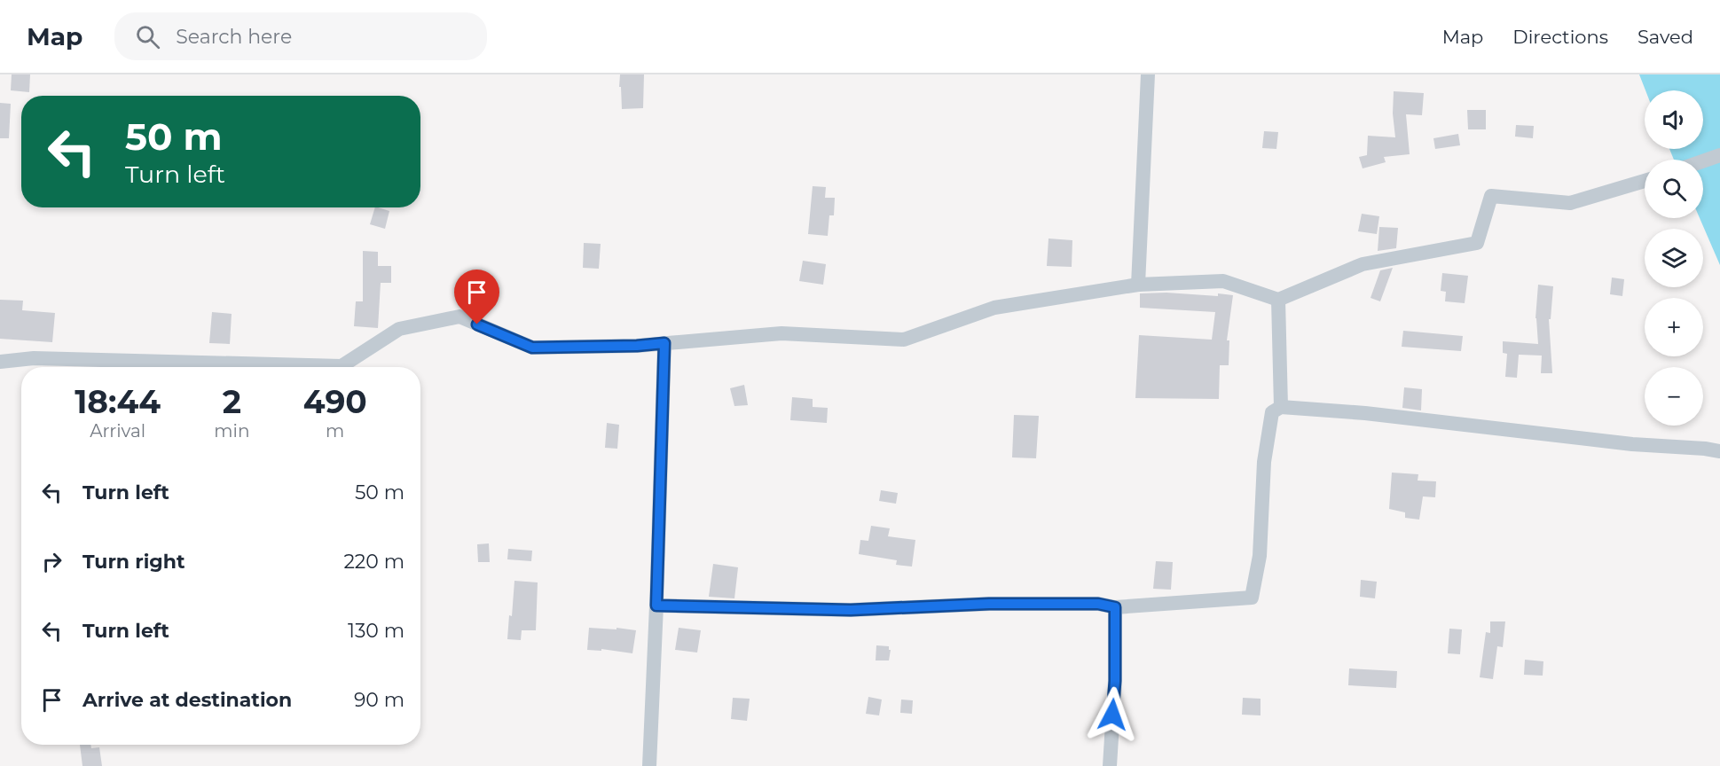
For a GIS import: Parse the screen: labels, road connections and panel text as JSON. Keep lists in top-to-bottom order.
{
  "page": {
    "header": "Map",
    "search": "Search here",
    "nav": ["Map", "Directions", "Saved"],
    "map_buttons": ["+", "−"],
    "turn": ["50 m", "Turn left"],
    "eta": [
      "18:44",
      "Arrival",
      "2",
      "min",
      "490",
      "m"
    ],
    "list": [
      {
        "name": "Turn left",
        "value": "50 m"
      },
      {
        "name": "Turn right",
        "value": "220 m"
      },
      {
        "name": "Turn left",
        "value": "130 m"
      },
      {
        "name": "Arrive at destination",
        "value": "90 m"
      }
    ]
  }
}
